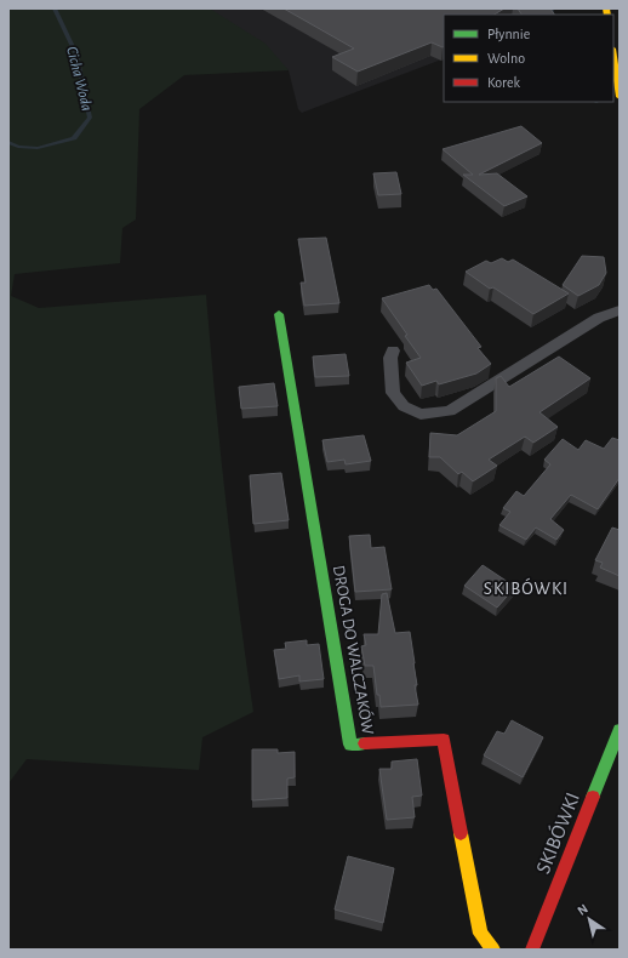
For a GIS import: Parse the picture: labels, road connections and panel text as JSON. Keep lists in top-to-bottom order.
{
  "streets": {
    "street": ["DROGA DO WALCZAKÓW", "SKIBÓWKI"]
  },
  "districts": ["SKIBÓWKI"],
  "water": ["Cicha Woda"],
  "legend": ["Płynnie", "Wolno", "Korek"],
  "north": "top left"
}
